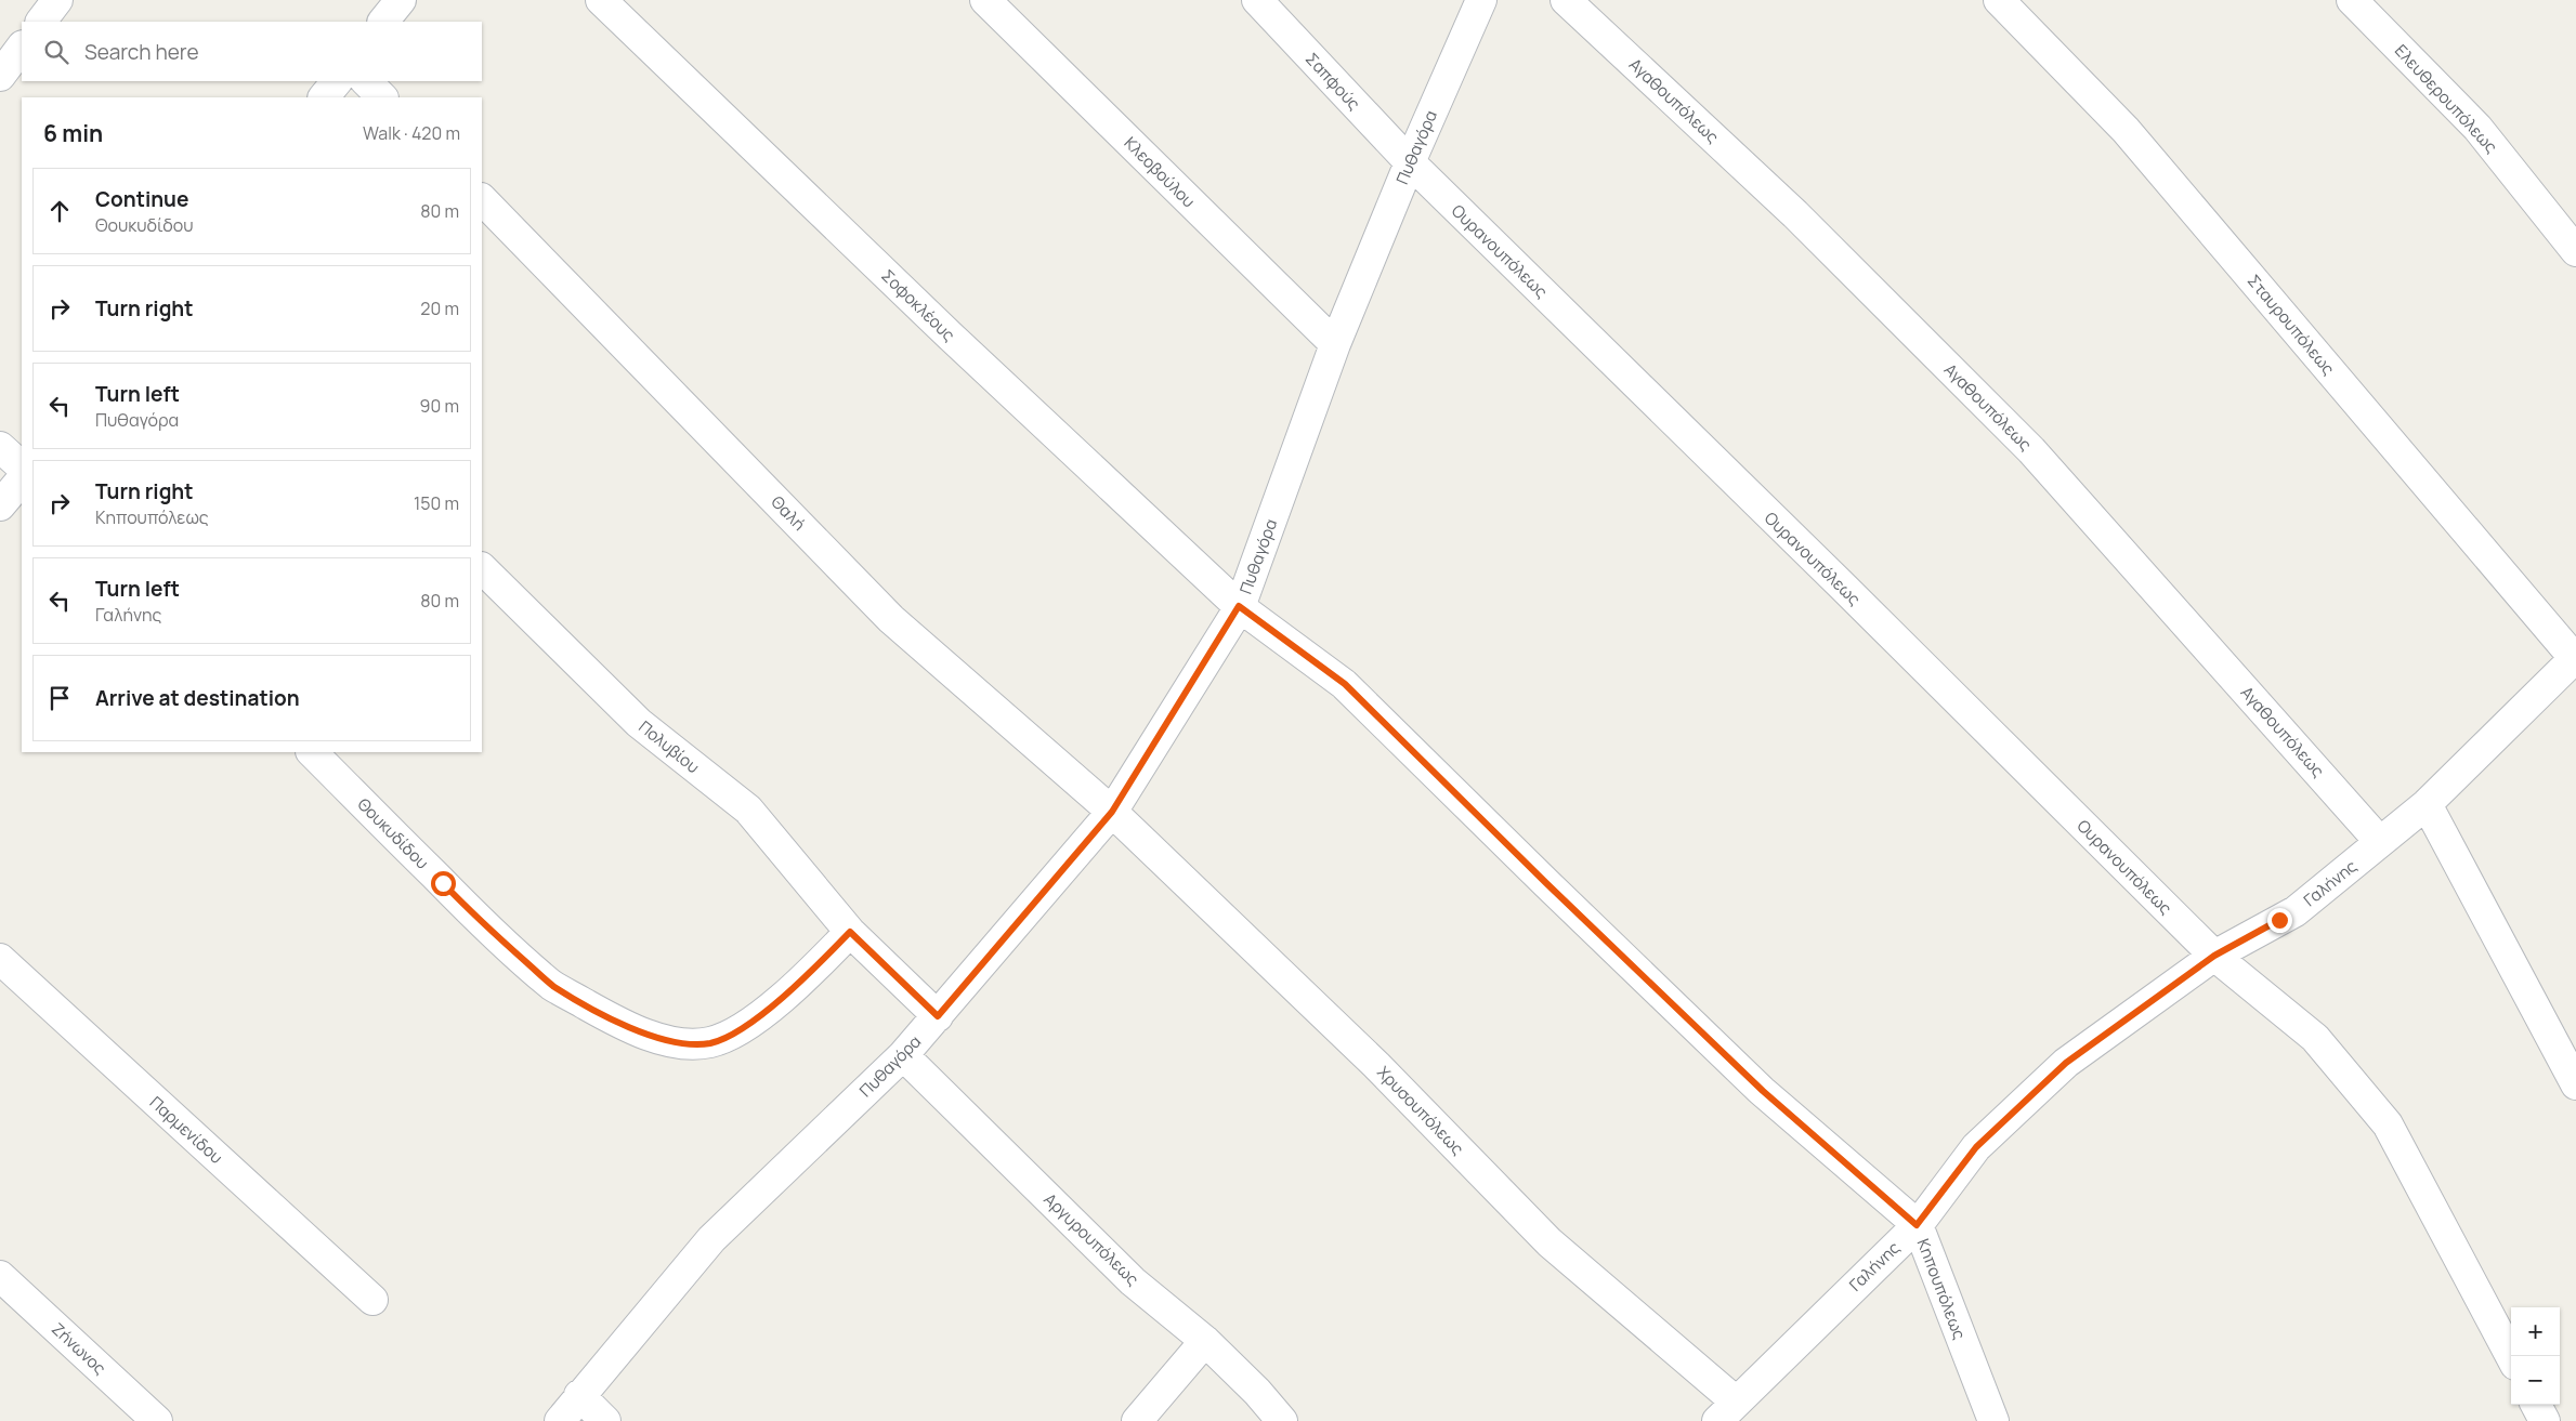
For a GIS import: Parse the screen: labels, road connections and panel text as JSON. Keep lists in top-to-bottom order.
{
  "streets": {
    "street": [
      "Σαπφούς",
      "Ελευθερουπόλεως",
      "Αγαθουπόλεως",
      "Πυθαγόρα",
      "Κλεοβούλου",
      "Ουρανουπόλεως",
      "Σοφοκλέους",
      "Σταυρουπόλεως",
      "Θαλή",
      "Πολυβίου",
      "Θουκυδίδου",
      "Γαλήνης",
      "Χρυσουπόλεως",
      "Παρμενίδου",
      "Αργυρουπόλεως",
      "Κηπουπόλεως",
      "Ζήνωνος"
    ]
  },
  "crossings": [
    ["Σαπφούς", "Πυθαγόρα"],
    ["Σαπφούς", "Ουρανουπόλεως"],
    ["Αγαθουπόλεως", "Γαλήνης"],
    ["Πυθαγόρα", "Κλεοβούλου"],
    ["Πυθαγόρα", "Ουρανουπόλεως"],
    ["Πυθαγόρα", "Σοφοκλέους"],
    ["Πυθαγόρα", "Θαλή"],
    ["Πυθαγόρα", "Πολυβίου"],
    ["Πυθαγόρα", "Χρυσουπόλεως"],
    ["Πυθαγόρα", "Αργυρουπόλεως"],
    ["Πυθαγόρα", "Κηπουπόλεως"],
    ["Ουρανουπόλεως", "Γαλήνης"],
    ["Σοφοκλέους", "Κηπουπόλεως"],
    ["Σταυρουπόλεως", "Γαλήνης"],
    ["Θαλή", "Χρυσουπόλεως"],
    ["Πολυβίου", "Θουκυδίδου"],
    ["Γαλήνης", "Χρυσουπόλεως"],
    ["Γαλήνης", "Κηπουπόλεως"]
  ],
  "page": {
    "search": "Search here",
    "heading": ["6 min", "Walk · 420 m"],
    "list": [
      ["Continue", "Θουκυδίδου", "80 m"],
      ["Turn right", "20 m"],
      ["Turn left", "Πυθαγόρα", "90 m"],
      ["Turn right", "Κηπουπόλεως", "150 m"],
      ["Turn left", "Γαλήνης", "80 m"],
      "Arrive at destination"
    ],
    "map_buttons": ["+", "−"]
  }
}
